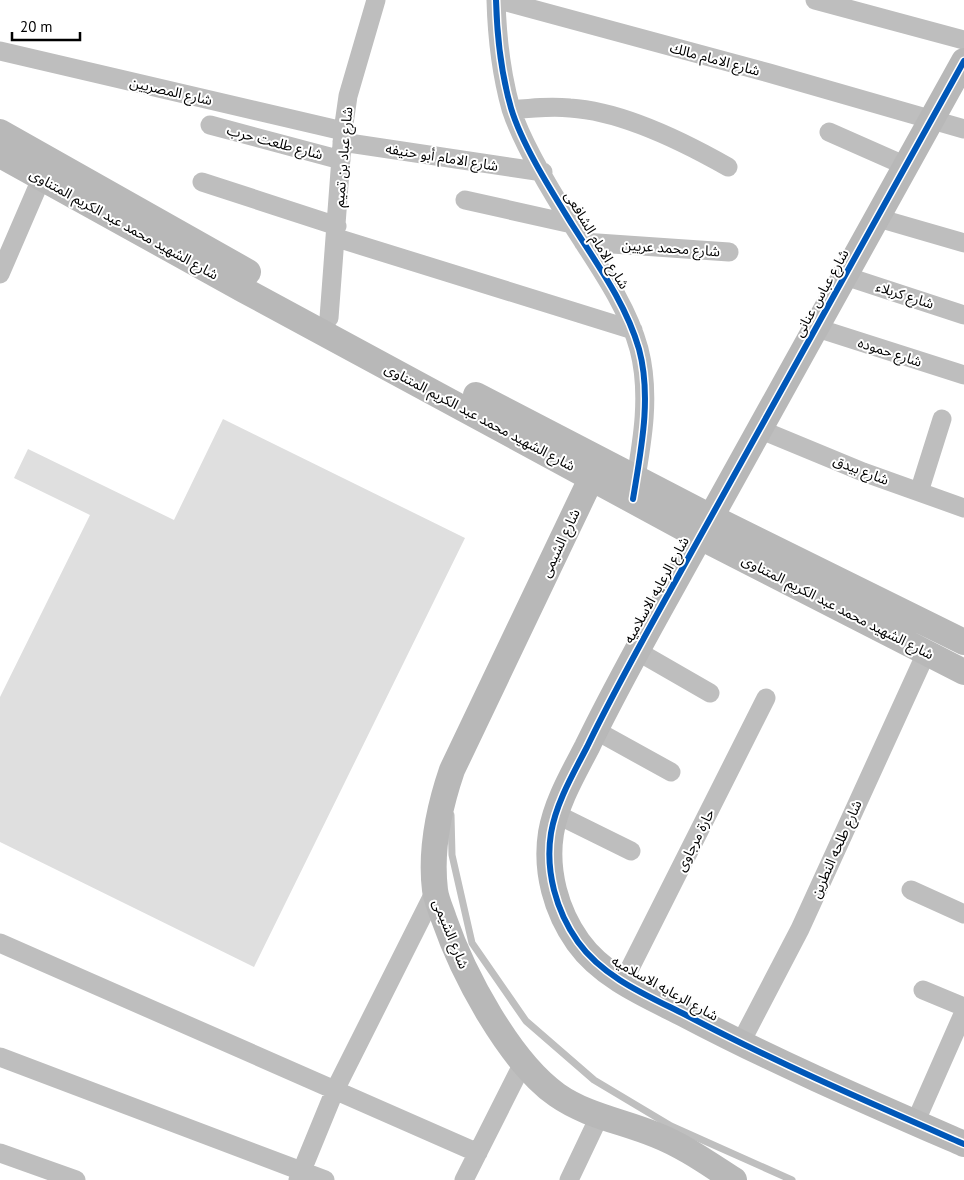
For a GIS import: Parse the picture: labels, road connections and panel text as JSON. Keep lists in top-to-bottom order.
{
  "streets": {
    "street": [
      "شارع الامام مالك",
      "شارع المصريين",
      "شارع طلعت حرب",
      "شارع عباد بن تميم",
      "شارع الامام أبو حنيفه",
      "شارع الشهيد محمد عبد الكريم المتناوى",
      "شارع الامام الشافعى",
      "شارع محمد عريين",
      "شارع عباس عنانى",
      "شارع كربلاء",
      "شارع حموده",
      "شارع بيدق",
      "شارع الشيمى",
      "شارع الرعايه الاسلاميه",
      "حارة مرجاوى",
      "شارع طلحه النطرين"
    ]
  },
  "crossings": [
    ["شارع الامام مالك", "شارع الامام الشافعى"],
    ["شارع الامام مالك", "شارع عباس عنانى"],
    ["شارع المصريين", "شارع طلعت حرب"],
    ["شارع المصريين", "شارع عباد بن تميم"],
    ["شارع المصريين", "شارع الامام أبو حنيفه"],
    ["شارع طلعت حرب", "شارع عباد بن تميم"],
    ["شارع طلعت حرب", "شارع الامام أبو حنيفه"],
    ["شارع عباد بن تميم", "شارع الامام أبو حنيفه"],
    ["شارع عباد بن تميم", "شارع الشهيد محمد عبد الكريم المتناوى"],
    ["شارع الامام أبو حنيفه", "شارع الامام الشافعى"],
    ["شارع الشهيد محمد عبد الكريم المتناوى", "شارع الامام الشافعى"],
    ["شارع الشهيد محمد عبد الكريم المتناوى", "شارع عباس عنانى"],
    ["شارع الشهيد محمد عبد الكريم المتناوى", "شارع الشيمى"],
    ["شارع الشهيد محمد عبد الكريم المتناوى", "شارع الرعايه الاسلاميه"],
    ["شارع الشهيد محمد عبد الكريم المتناوى", "شارع طلحه النطرين"],
    ["شارع الامام الشافعى", "شارع محمد عريين"],
    ["شارع عباس عنانى", "شارع كربلاء"],
    ["شارع عباس عنانى", "شارع حموده"],
    ["شارع عباس عنانى", "شارع بيدق"],
    ["شارع عباس عنانى", "شارع الرعايه الاسلاميه"],
    ["شارع الرعايه الاسلاميه", "حارة مرجاوى"],
    ["شارع الرعايه الاسلاميه", "شارع طلحه النطرين"]
  ],
  "scale_bar": "20 m"
}
